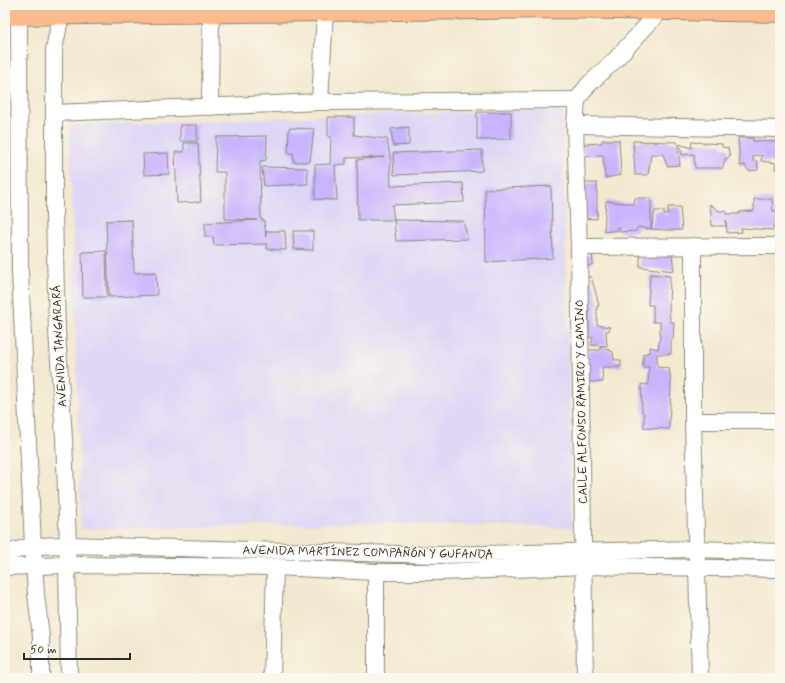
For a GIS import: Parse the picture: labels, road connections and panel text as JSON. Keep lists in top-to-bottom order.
{
  "streets": {
    "street": ["AVENIDA TANGARARÁ", "CALLE ALFONSO RAMIRO Y CAMINO", "AVENIDA MARTÍNEZ COMPAÑÓN Y GUFANDA"]
  },
  "crossings": [
    ["AVENIDA TANGARARÁ", "AVENIDA MARTÍNEZ COMPAÑÓN Y GUFANDA"],
    ["CALLE ALFONSO RAMIRO Y CAMINO", "AVENIDA MARTÍNEZ COMPAÑÓN Y GUFANDA"]
  ],
  "scale_bar": "50 m"
}
